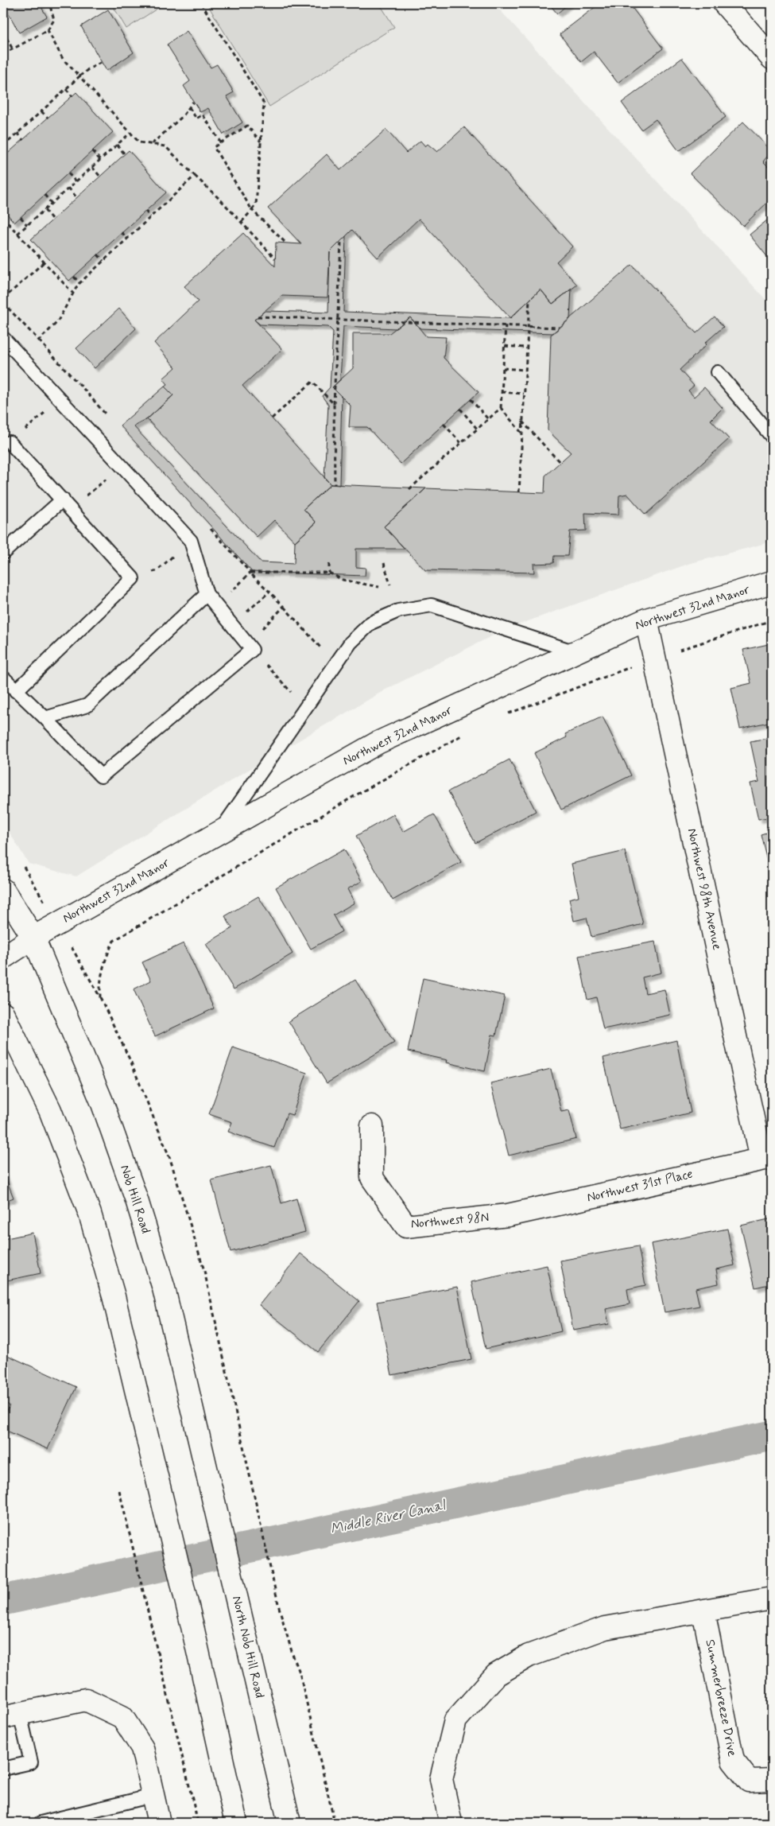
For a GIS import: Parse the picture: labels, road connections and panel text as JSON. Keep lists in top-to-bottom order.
{
  "streets": {
    "street": [
      "Northwest 32nd Manor",
      "Northwest 98th Avenue",
      "Northwest 31st Place",
      "Nob Hill Road",
      "Northwest 98N",
      "North Nob Hill Road",
      "Summerbreeze Drive"
    ]
  },
  "crossings": [
    ["Northwest 32nd Manor", "Northwest 98th Avenue"],
    ["Northwest 32nd Manor", "Nob Hill Road"],
    ["Northwest 98th Avenue", "Northwest 31st Place"],
    ["Northwest 31st Place", "Northwest 98N"],
    ["Nob Hill Road", "North Nob Hill Road"]
  ],
  "water": ["Middle River Canal"]
}
